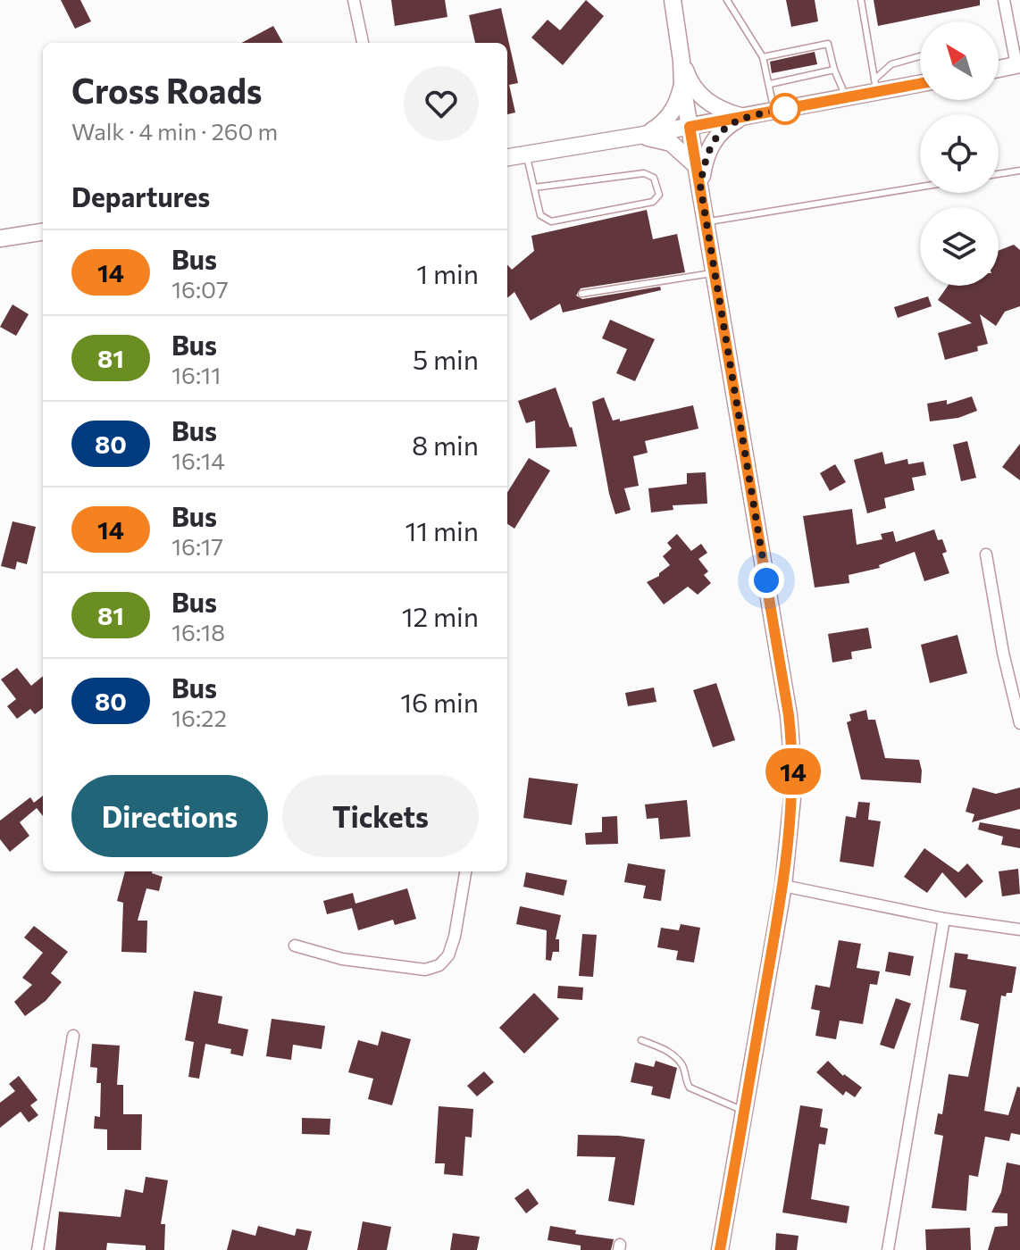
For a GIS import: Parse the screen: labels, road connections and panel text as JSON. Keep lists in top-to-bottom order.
{
  "lines": ["bus line 14"],
  "north": "top left",
  "page": {
    "on_map": "14",
    "heading": [
      ["Cross Roads", "Walk · 4 min · 260 m"],
      "Departures"
    ],
    "list": [
      {
        "mark": "14",
        "name": "Bus",
        "note": "16:07",
        "value": "1 min"
      },
      {
        "mark": "81",
        "name": "Bus",
        "note": "16:11",
        "value": "5 min"
      },
      {
        "mark": "80",
        "name": "Bus",
        "note": "16:14",
        "value": "8 min"
      },
      {
        "mark": "14",
        "name": "Bus",
        "note": "16:17",
        "value": "11 min"
      },
      {
        "mark": "81",
        "name": "Bus",
        "note": "16:18",
        "value": "12 min"
      },
      {
        "mark": "80",
        "name": "Bus",
        "note": "16:22",
        "value": "16 min"
      }
    ],
    "buttons": ["Directions", "Tickets"]
  }
}
